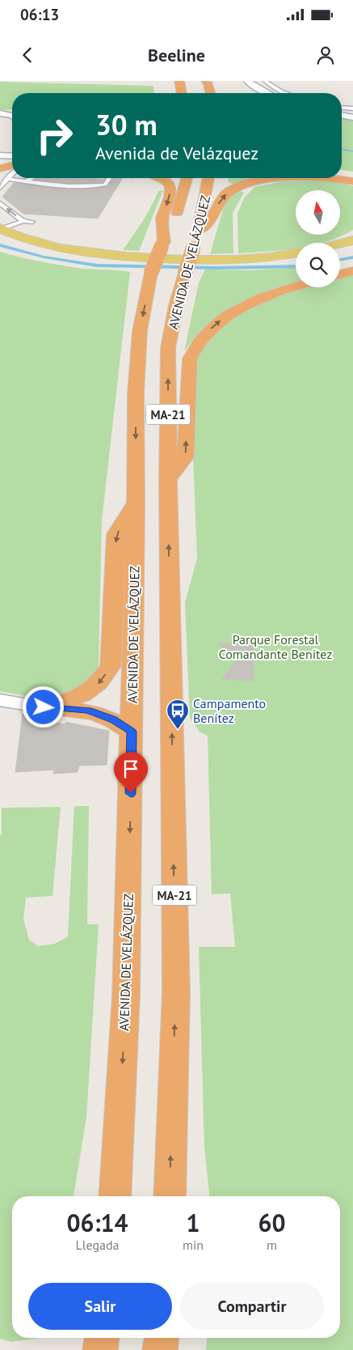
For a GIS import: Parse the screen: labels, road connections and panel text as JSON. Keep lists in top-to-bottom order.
{
  "streets": {
    "highway": ["AVENIDA DE VELÁZQUEZ", "MA-21"]
  },
  "parks": ["Parque Forestal Comandante Benítez"],
  "places": {
    "bus stop": ["Campamento Benítez"]
  },
  "north": "top",
  "page": {
    "status": "06:13",
    "header": "Beeline",
    "turn": ["30 m", "Avenida de Velázquez"],
    "eta": [
      "06:14",
      "Llegada",
      "1",
      "min",
      "60",
      "m"
    ],
    "buttons": ["Salir", "Compartir"]
  }
}
